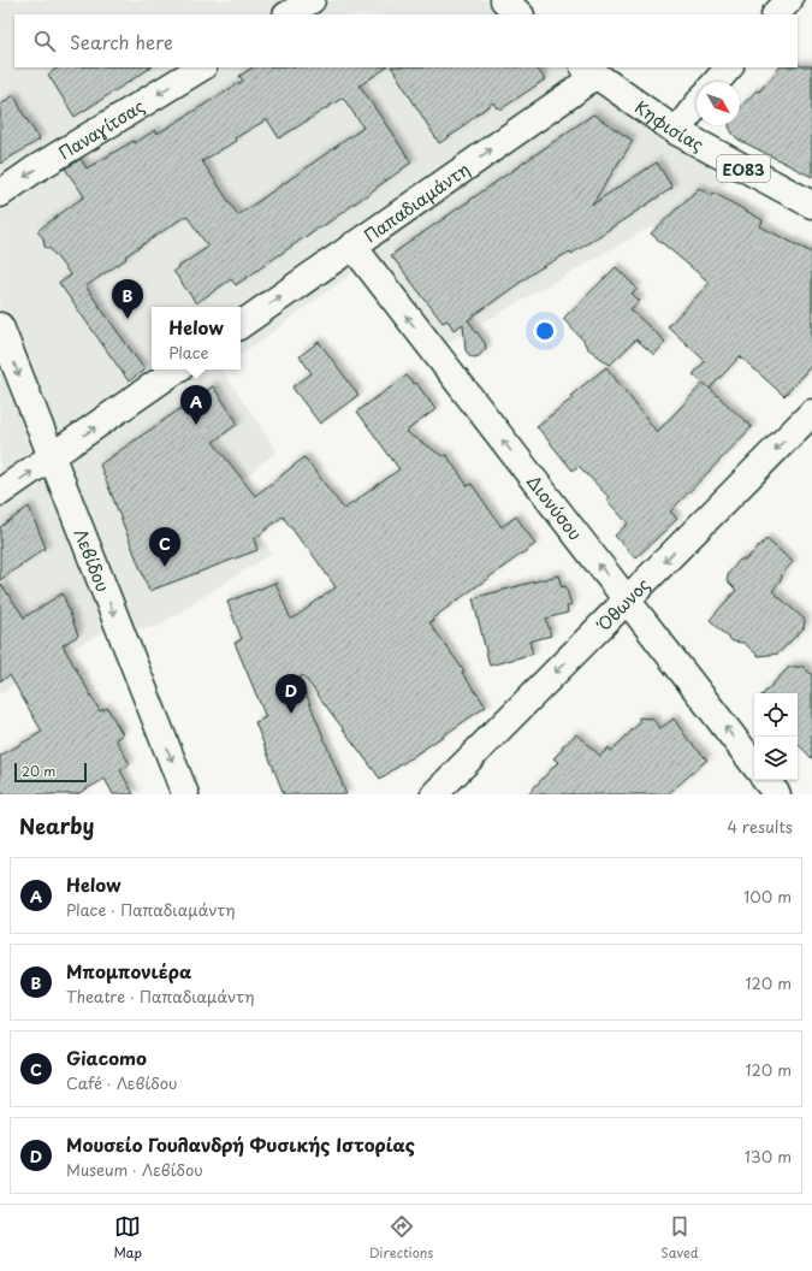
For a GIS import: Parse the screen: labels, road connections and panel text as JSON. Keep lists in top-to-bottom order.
{
  "streets": {
    "street": [
      "Κηφισίας",
      "Παναγίτσας",
      "ΕΟ83",
      "Παπαδιαμάντη",
      "Διονύσου",
      "Λεβίδου",
      "Όθωνος"
    ]
  },
  "crossings": [
    ["Κηφισίας", "Παπαδιαμάντη"],
    ["Παπαδιαμάντη", "Διονύσου"],
    ["Διονύσου", "Όθωνος"]
  ],
  "one_way": [
    "Παναγίτσας",
    "Παπαδιαμάντη",
    "Διονύσου",
    "Λεβίδου",
    "Όθωνος"
  ],
  "scale_bar": "20 m",
  "north": "bottom right",
  "page": {
    "search": "Search here",
    "pins": [
      "B",
      "A",
      "C",
      "D"
    ],
    "popup": ["Helow", "Place"],
    "scale": "20 m",
    "heading": ["Nearby", "4 results"],
    "list": [
      {
        "mark": "A",
        "name": "Helow",
        "note": "Place · Παπαδιαμάντη",
        "value": "100 m"
      },
      {
        "mark": "B",
        "name": "Μπομπονιέρα",
        "note": "Theatre · Παπαδιαμάντη",
        "value": "120 m"
      },
      {
        "mark": "C",
        "name": "Giacomo",
        "note": "Café · Λεβίδου",
        "value": "120 m"
      },
      {
        "mark": "D",
        "name": "Μουσείο Γουλανδρή Φυσικής Ιστορίας",
        "note": "Museum · Λεβίδου",
        "value": "130 m"
      }
    ],
    "nav": ["Map", "Directions", "Saved"]
  }
}
